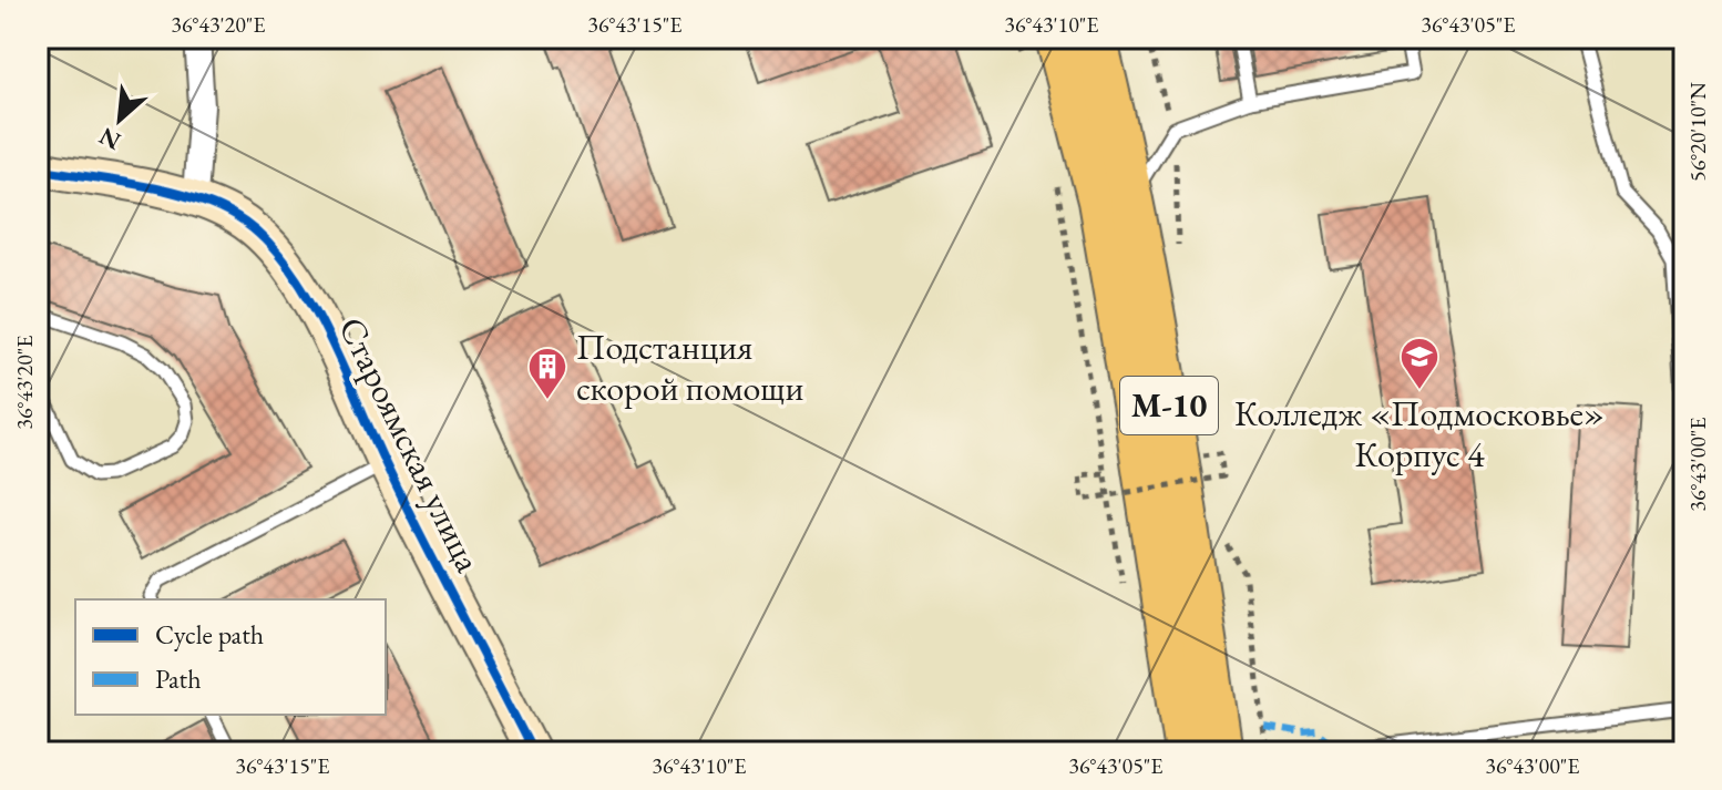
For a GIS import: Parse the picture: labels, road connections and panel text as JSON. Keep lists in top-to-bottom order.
{
  "streets": {
    "highway": ["М-10"],
    "street": ["Староямская улица"]
  },
  "places": {
    "school or university": ["Колледж «Подмосковье» Корпус 4"],
    "building": ["Подстанция скорой помощи"]
  },
  "legend": ["Cycle path", "Path"],
  "north": "bottom left",
  "coordinates": [
    "36°43'20\"E",
    "36°43'15\"E",
    "36°43'10\"E",
    "36°43'05\"E",
    "56°20'10\"N",
    "36°43'00\"E"
  ]
}
